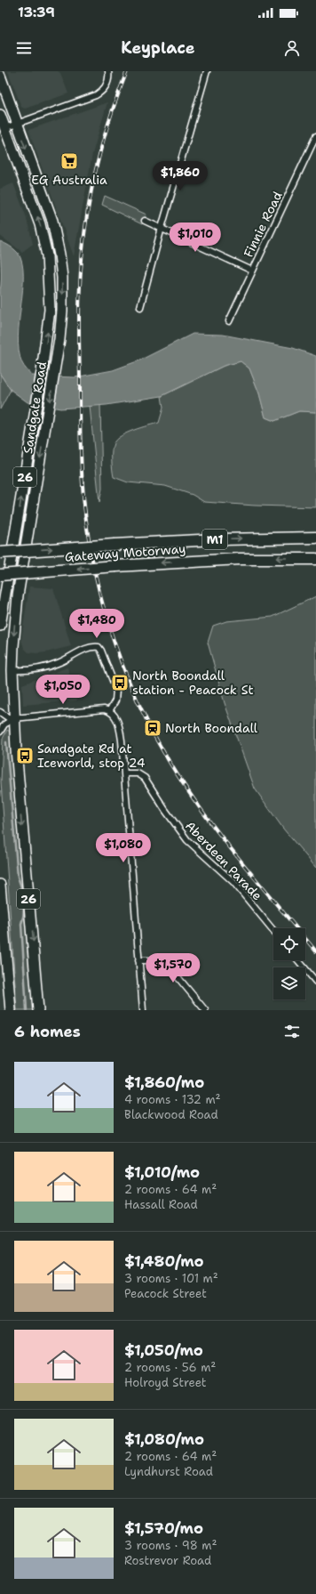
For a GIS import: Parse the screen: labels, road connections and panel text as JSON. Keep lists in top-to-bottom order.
{
  "streets": {
    "highway": [
      "Sandgate Road",
      "26",
      "M1",
      "Gateway Motorway"
    ],
    "street": ["Finnie Road", "Aberdeen Parade"]
  },
  "crossings": [
    ["Sandgate Road", "26"]
  ],
  "places": {
    "supermarket": ["EG Australia"],
    "bus stop": ["North Boondall station - Peacock St", "Sandgate Rd at Iceworld, stop 24"],
    "station": ["North Boondall"]
  },
  "page": {
    "status": "13:39",
    "header": "Keyplace",
    "price": [
      "$1,860",
      "$1,010",
      "$1,480",
      "$1,050",
      "$1,080",
      "$1,570"
    ],
    "heading": "6 homes",
    "list": [
      {
        "name": "$1,860/mo",
        "note": "4 rooms · 132 m² · Blackwood Road"
      },
      {
        "name": "$1,010/mo",
        "note": "2 rooms · 64 m² · Hassall Road"
      },
      {
        "name": "$1,480/mo",
        "note": "3 rooms · 101 m² · Peacock Street"
      },
      {
        "name": "$1,050/mo",
        "note": "2 rooms · 56 m² · Holroyd Street"
      },
      {
        "name": "$1,080/mo",
        "note": "2 rooms · 64 m² · Lyndhurst Road"
      },
      {
        "name": "$1,570/mo",
        "note": "3 rooms · 98 m² · Rostrevor Road"
      }
    ]
  }
}
